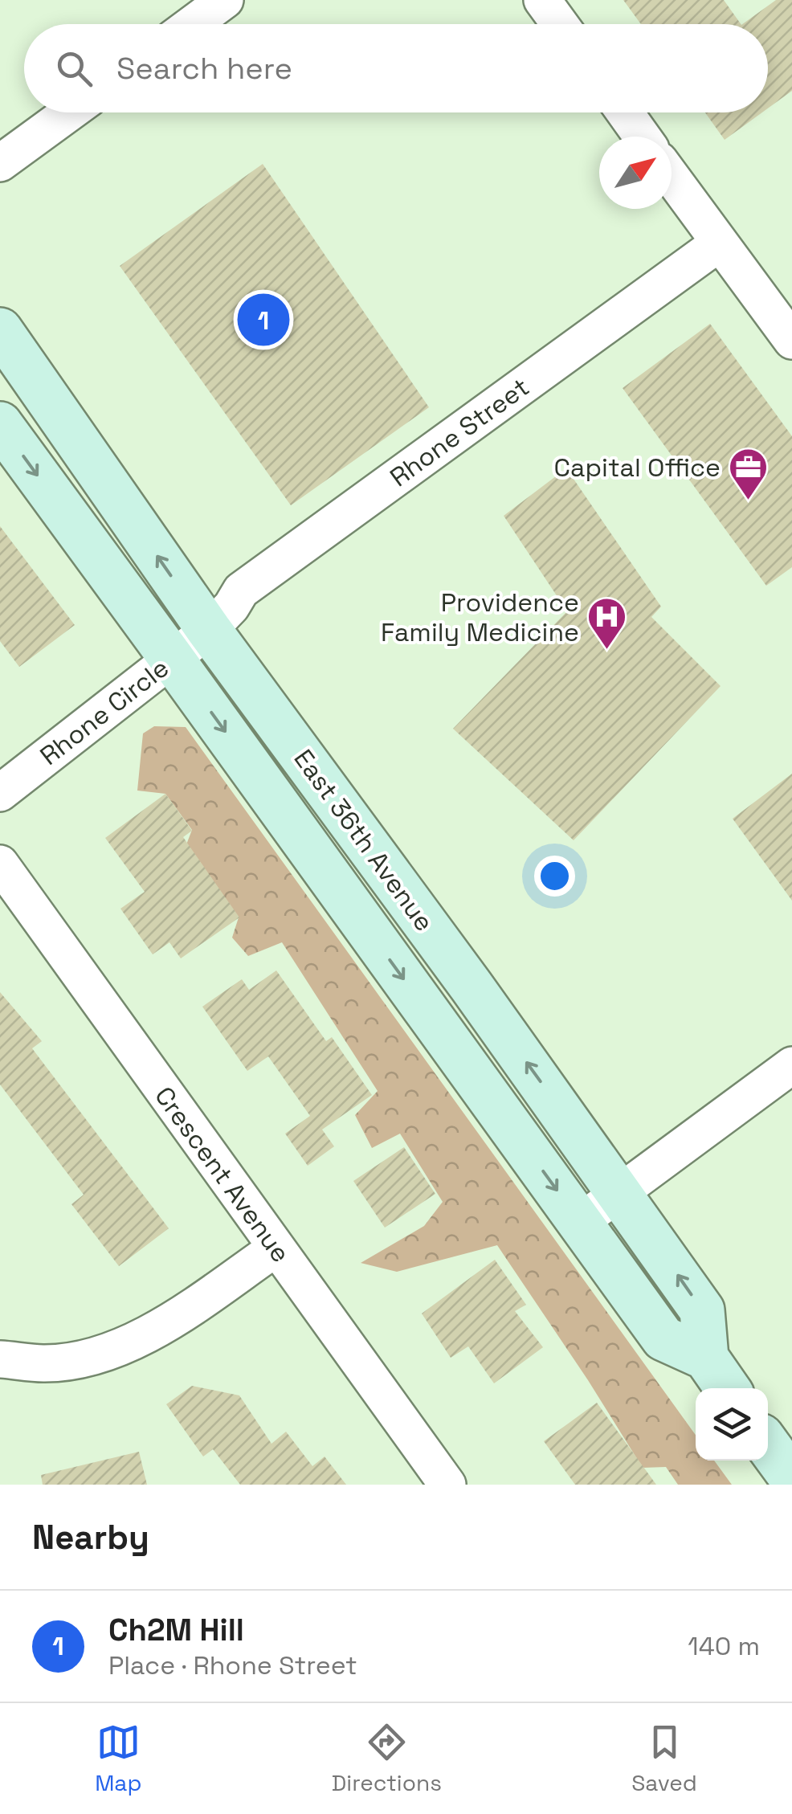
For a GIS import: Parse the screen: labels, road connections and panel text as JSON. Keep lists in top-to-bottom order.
{
  "streets": {
    "main road": ["East 36th Avenue"],
    "street": ["Rhone Street", "Rhone Circle", "Crescent Avenue"]
  },
  "crossings": [
    ["Rhone Street", "Rhone Circle"],
    ["Rhone Street", "East 36th Avenue"],
    ["Rhone Circle", "East 36th Avenue"]
  ],
  "places": {
    "office": ["Capital Office"],
    "hospital": ["Providence Family Medicine"]
  },
  "north": "top right",
  "page": {
    "search": "Search here",
    "pins": "1",
    "heading": "Nearby",
    "list": [
      {
        "mark": "1",
        "name": "Ch2M Hill",
        "note": "Place · Rhone Street",
        "value": "140 m"
      }
    ],
    "nav": ["Map", "Directions", "Saved"]
  }
}
